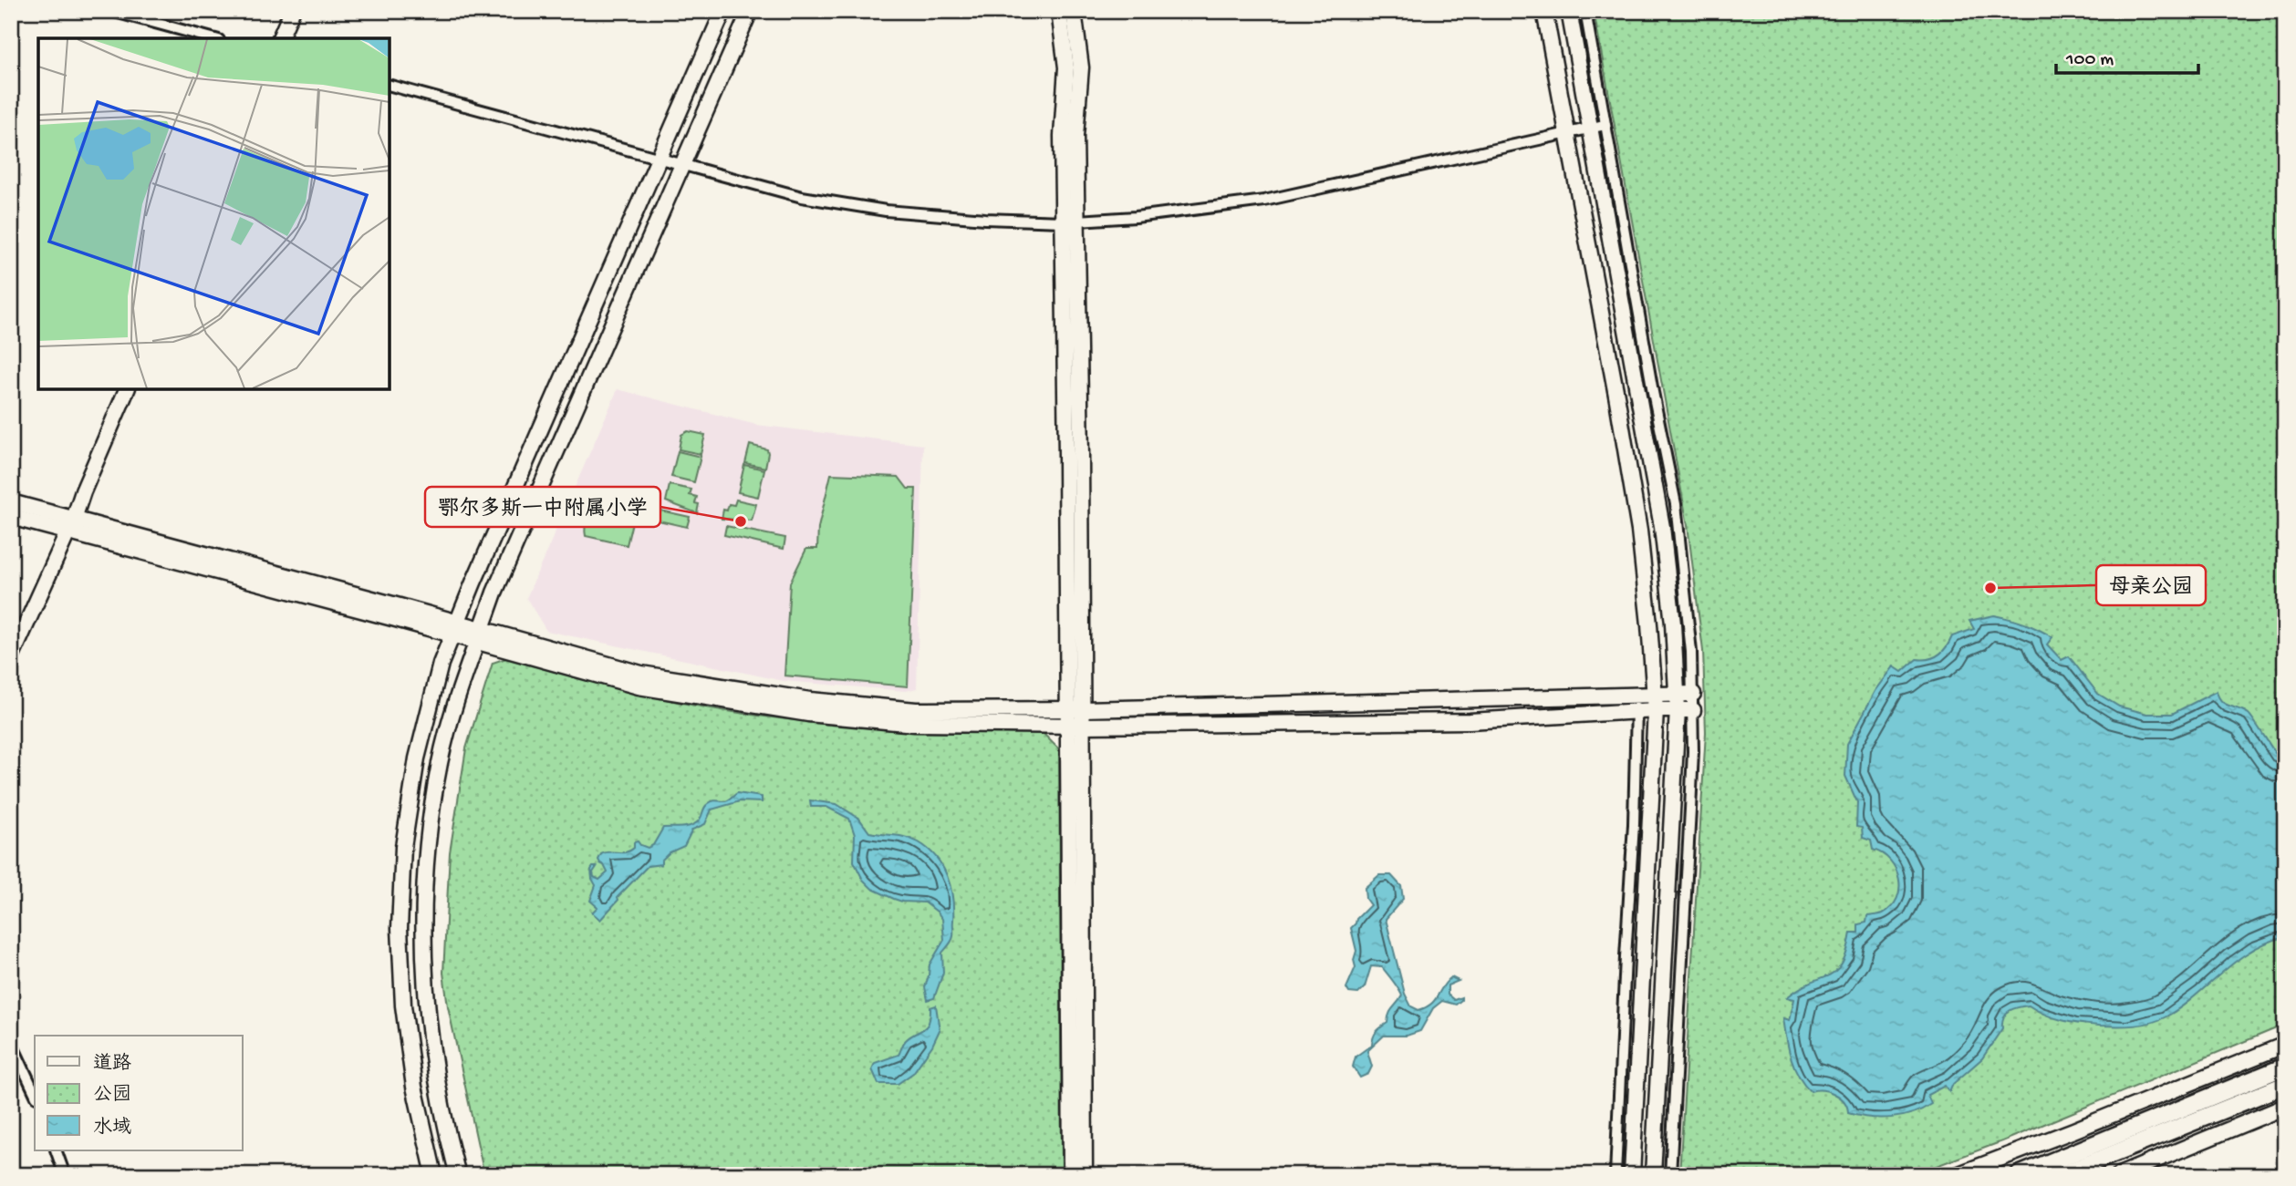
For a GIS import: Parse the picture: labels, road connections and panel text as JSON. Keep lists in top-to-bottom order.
{
  "places": ["鄂尔多斯一中附属小学", "母亲公园"],
  "legend": ["道路", "公园", "水域"],
  "scale_bar": "100 m"
}
